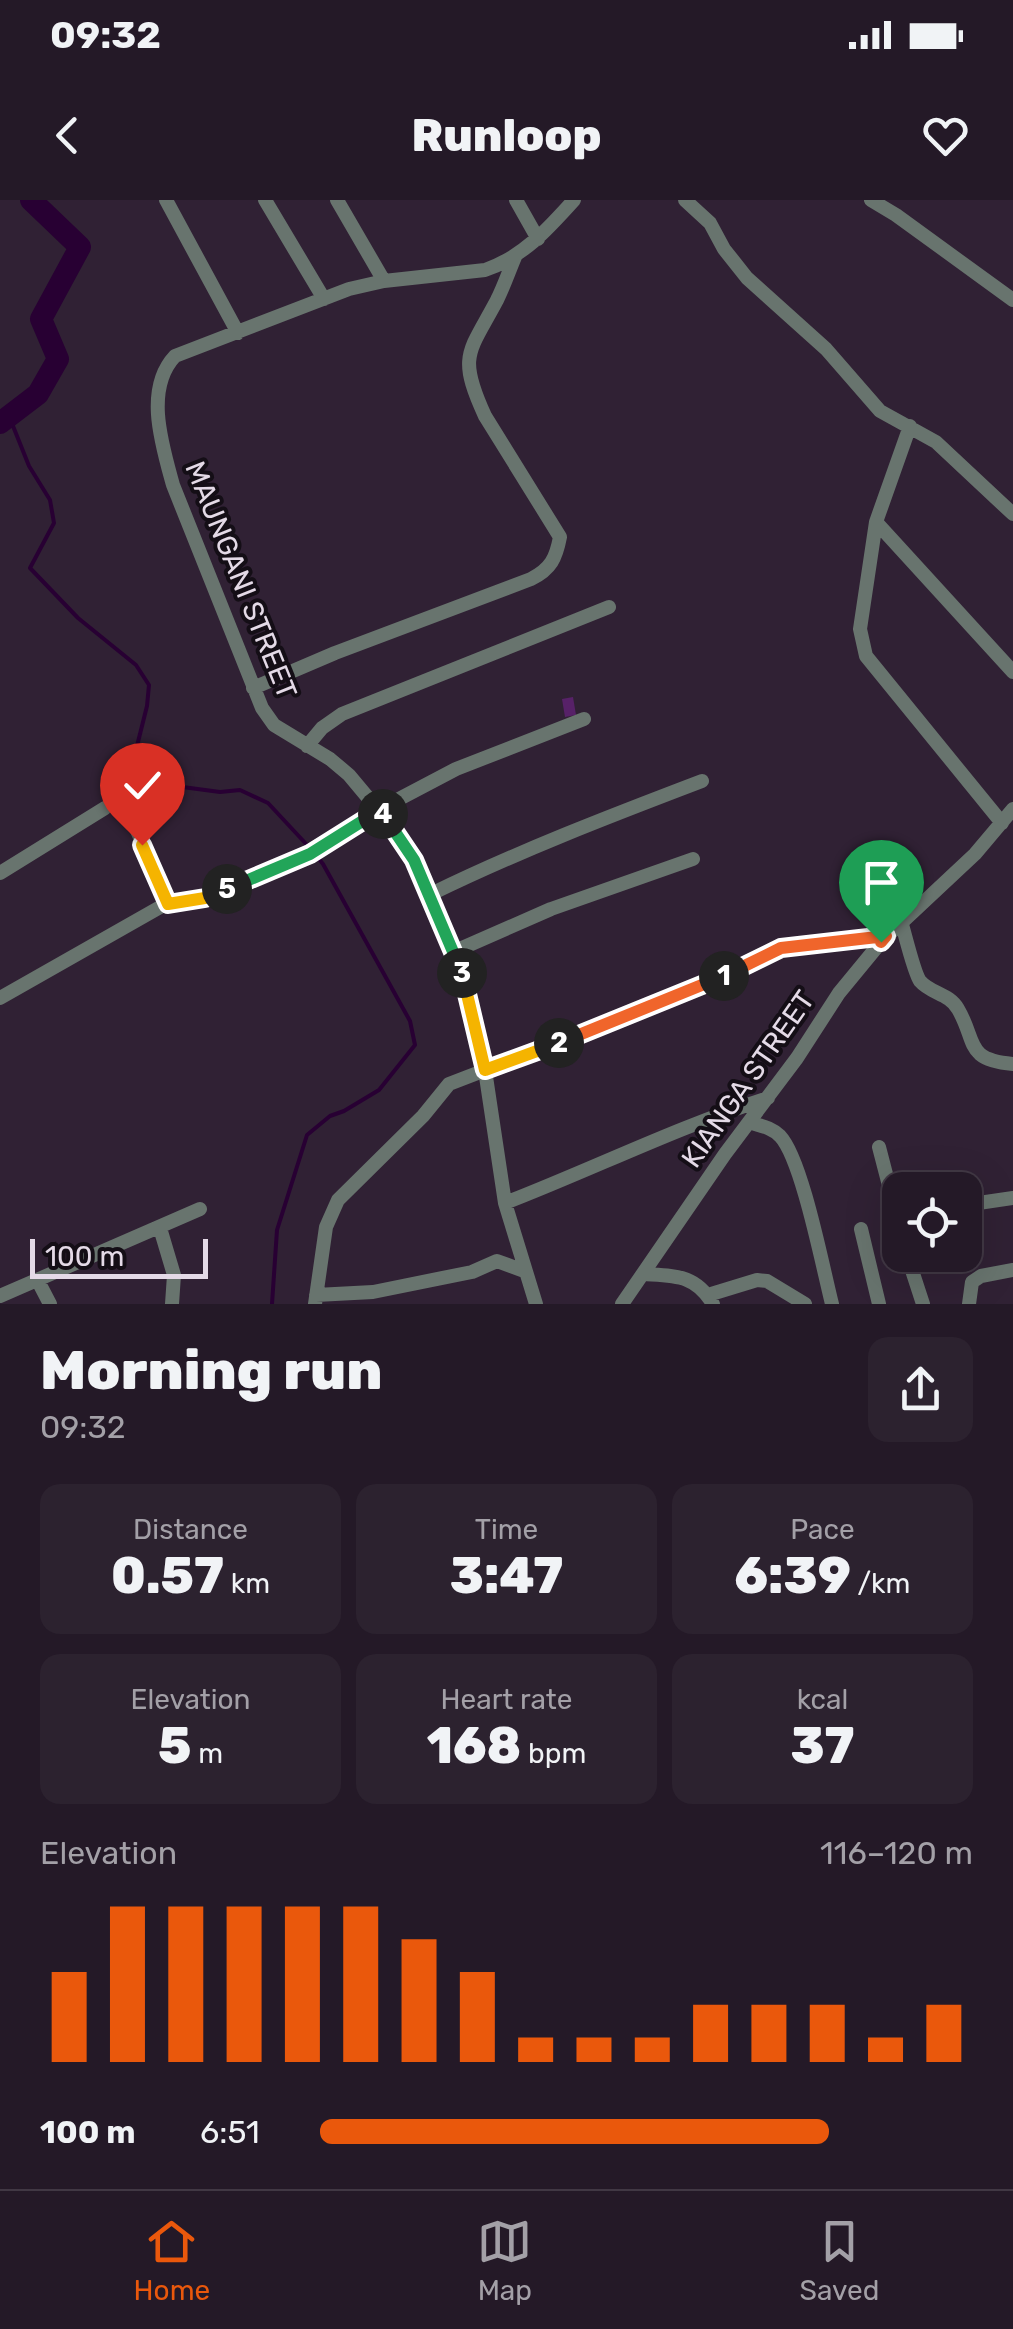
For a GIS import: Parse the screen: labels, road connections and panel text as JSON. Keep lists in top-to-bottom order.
{
  "streets": {
    "street": ["MAUNGANI STREET", "KIANGA STREET"]
  },
  "scale_bar": "100 m",
  "page": {
    "status": "09:32",
    "header": "Runloop",
    "pins": [
      "4",
      "5",
      "3",
      "1",
      "2"
    ],
    "scale": "100 m",
    "heading": ["Morning run", "09:32"],
    "stats": [
      ["Distance", "0.57 km"],
      ["Time", "3:47"],
      ["Pace", "6:39 /km"],
      ["Elevation", "5 m"],
      ["Heart rate", "168 bpm"],
      ["kcal", "37"]
    ],
    "chart": ["Elevation", "116–120 m"],
    "list": [
      {
        "name": "100 m",
        "note": "6:51"
      }
    ],
    "tabs": ["Home", "Map", "Saved"]
  }
}
